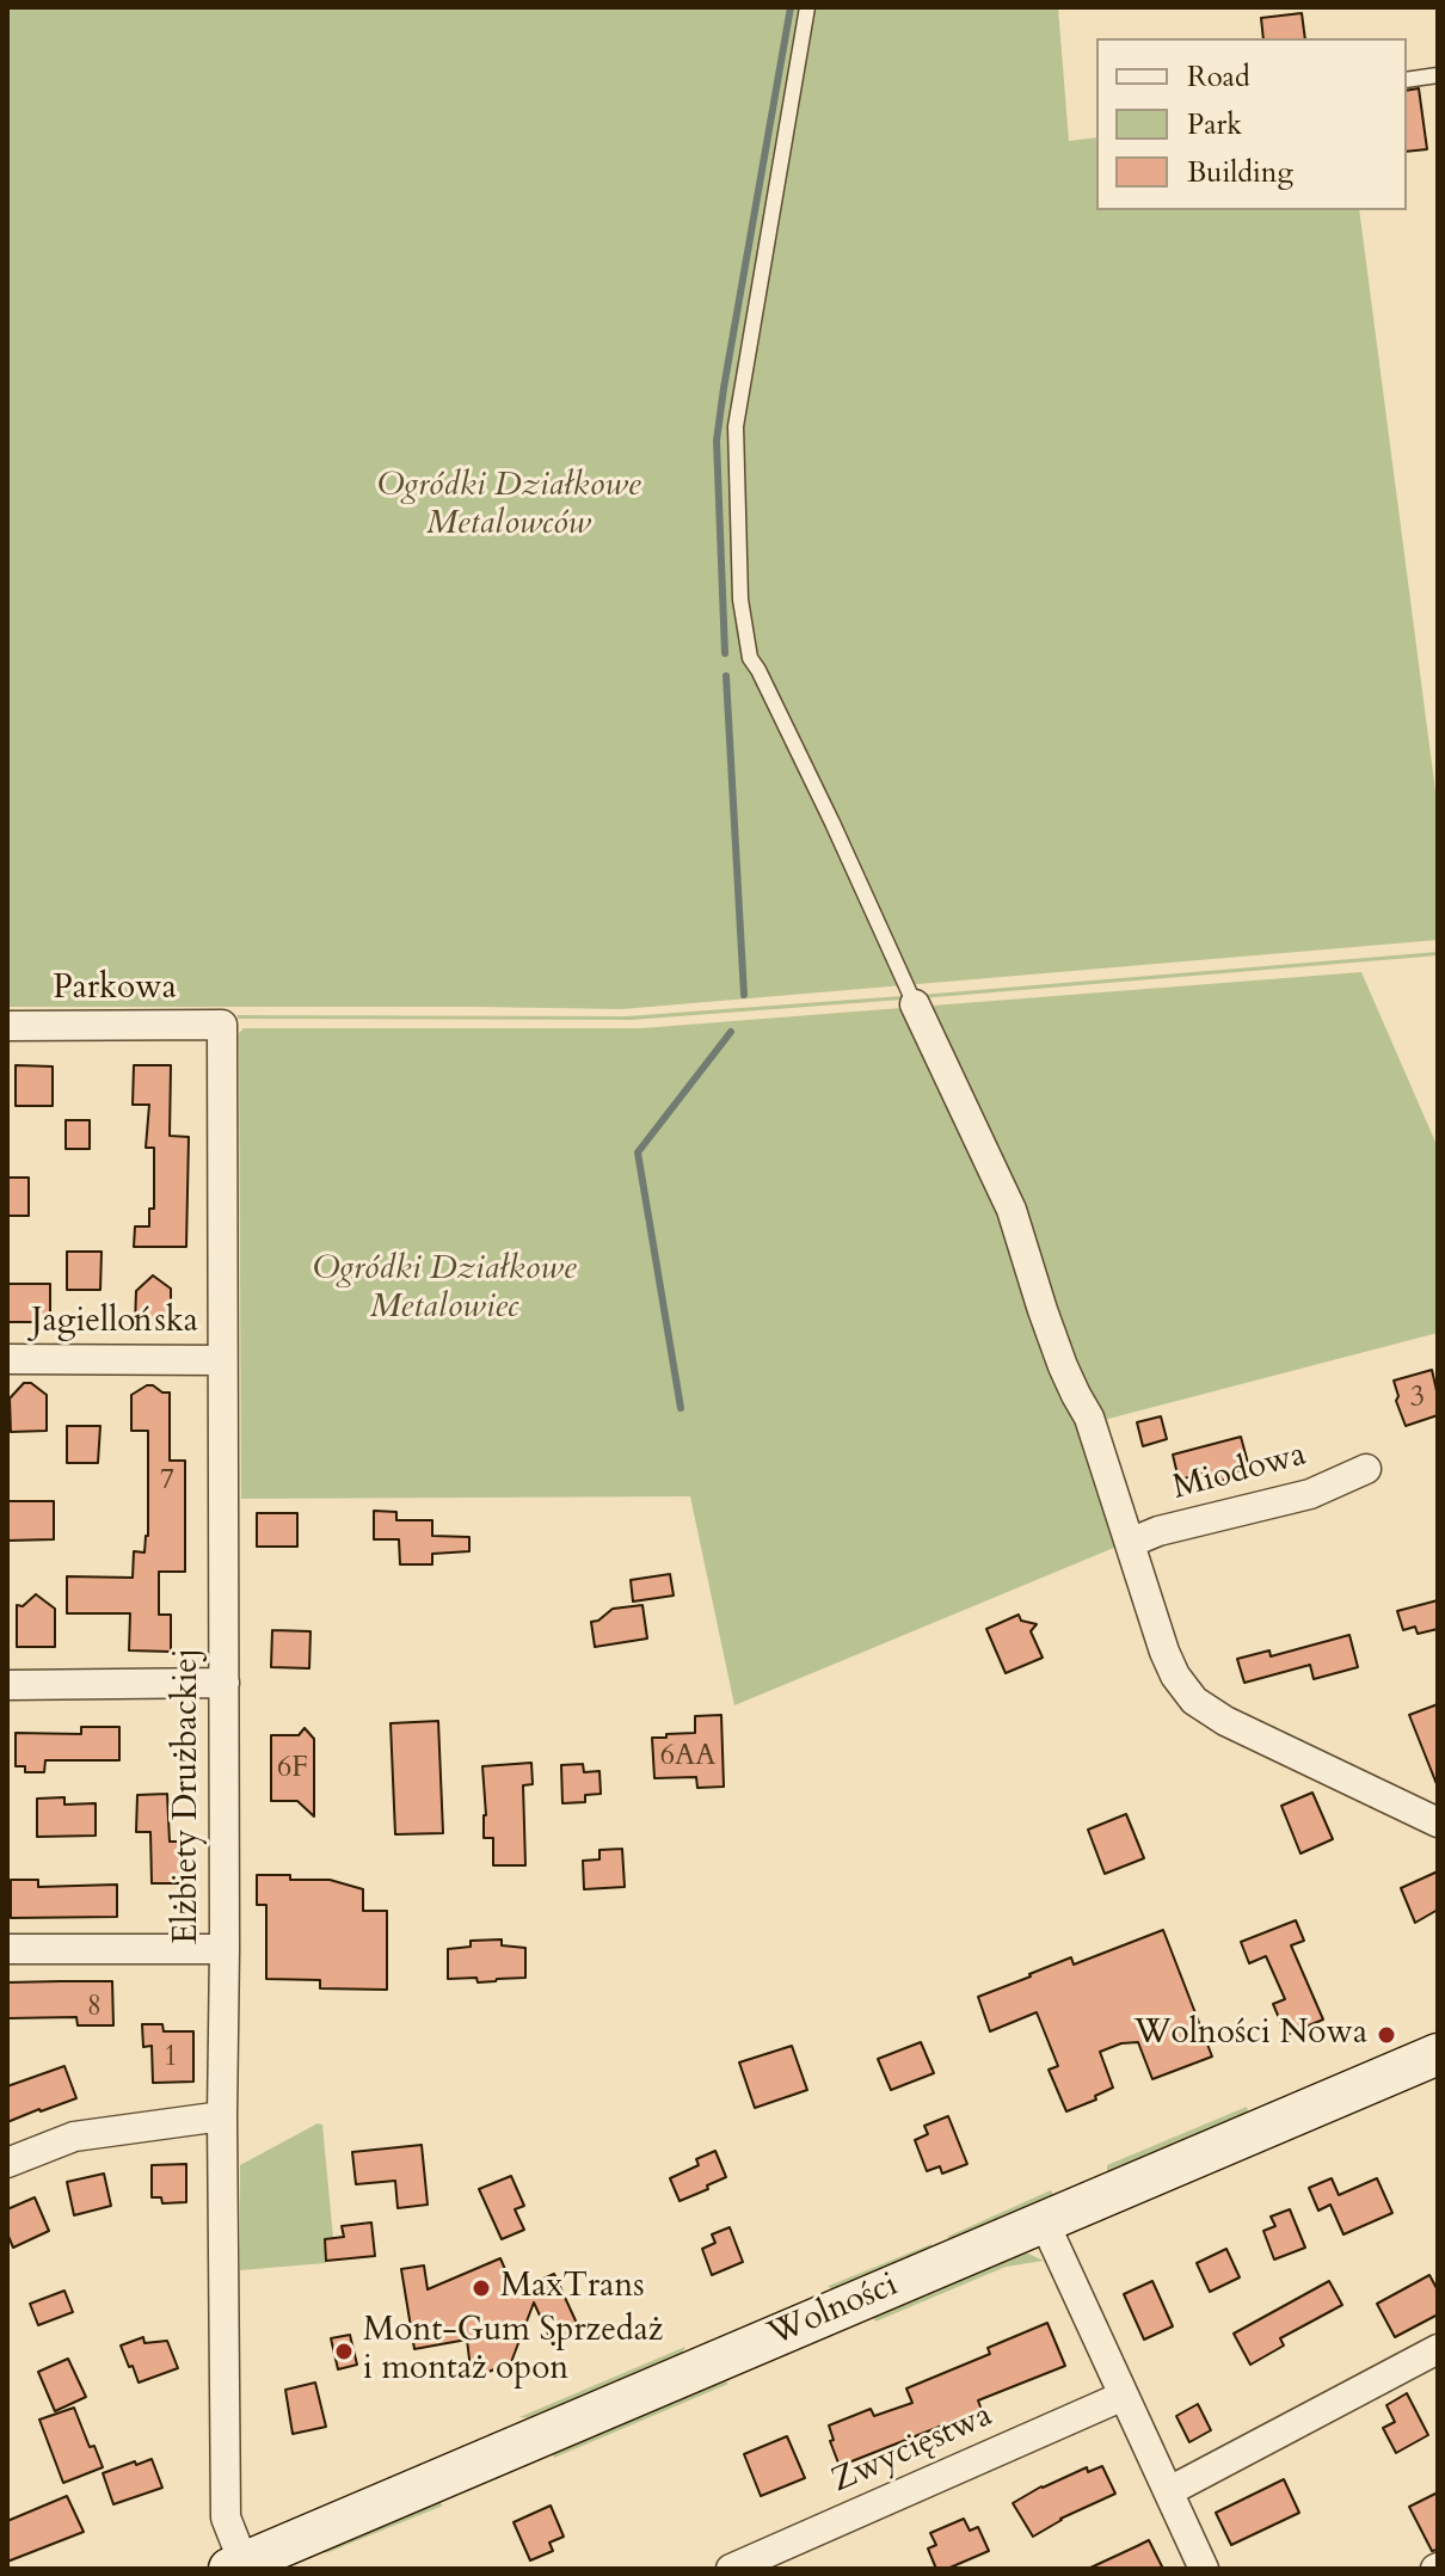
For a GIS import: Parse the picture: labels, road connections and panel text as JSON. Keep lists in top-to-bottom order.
{
  "streets": {
    "main road": ["Wolności"],
    "street": [
      "Parkowa",
      "Jagiellońska",
      "Miodowa",
      "Elżbiety Drużbackiej",
      "Zwycięstwa"
    ]
  },
  "crossings": [
    ["Parkowa", "Elżbiety Drużbackiej"],
    ["Jagiellońska", "Elżbiety Drużbackiej"],
    ["Elżbiety Drużbackiej", "Wolności"]
  ],
  "parks": ["Ogródki Działkowe Metalowców", "Ogródki Działkowe Metalowiec"],
  "places": ["Wolności Nowa", "MaxTrans", "Mont-Gum Sprzedaż i montaż opon"],
  "house_numbers": [
    "3",
    "7",
    "6AA",
    "6F",
    "8",
    "1"
  ],
  "legend": ["Road", "Park", "Building"]
}
